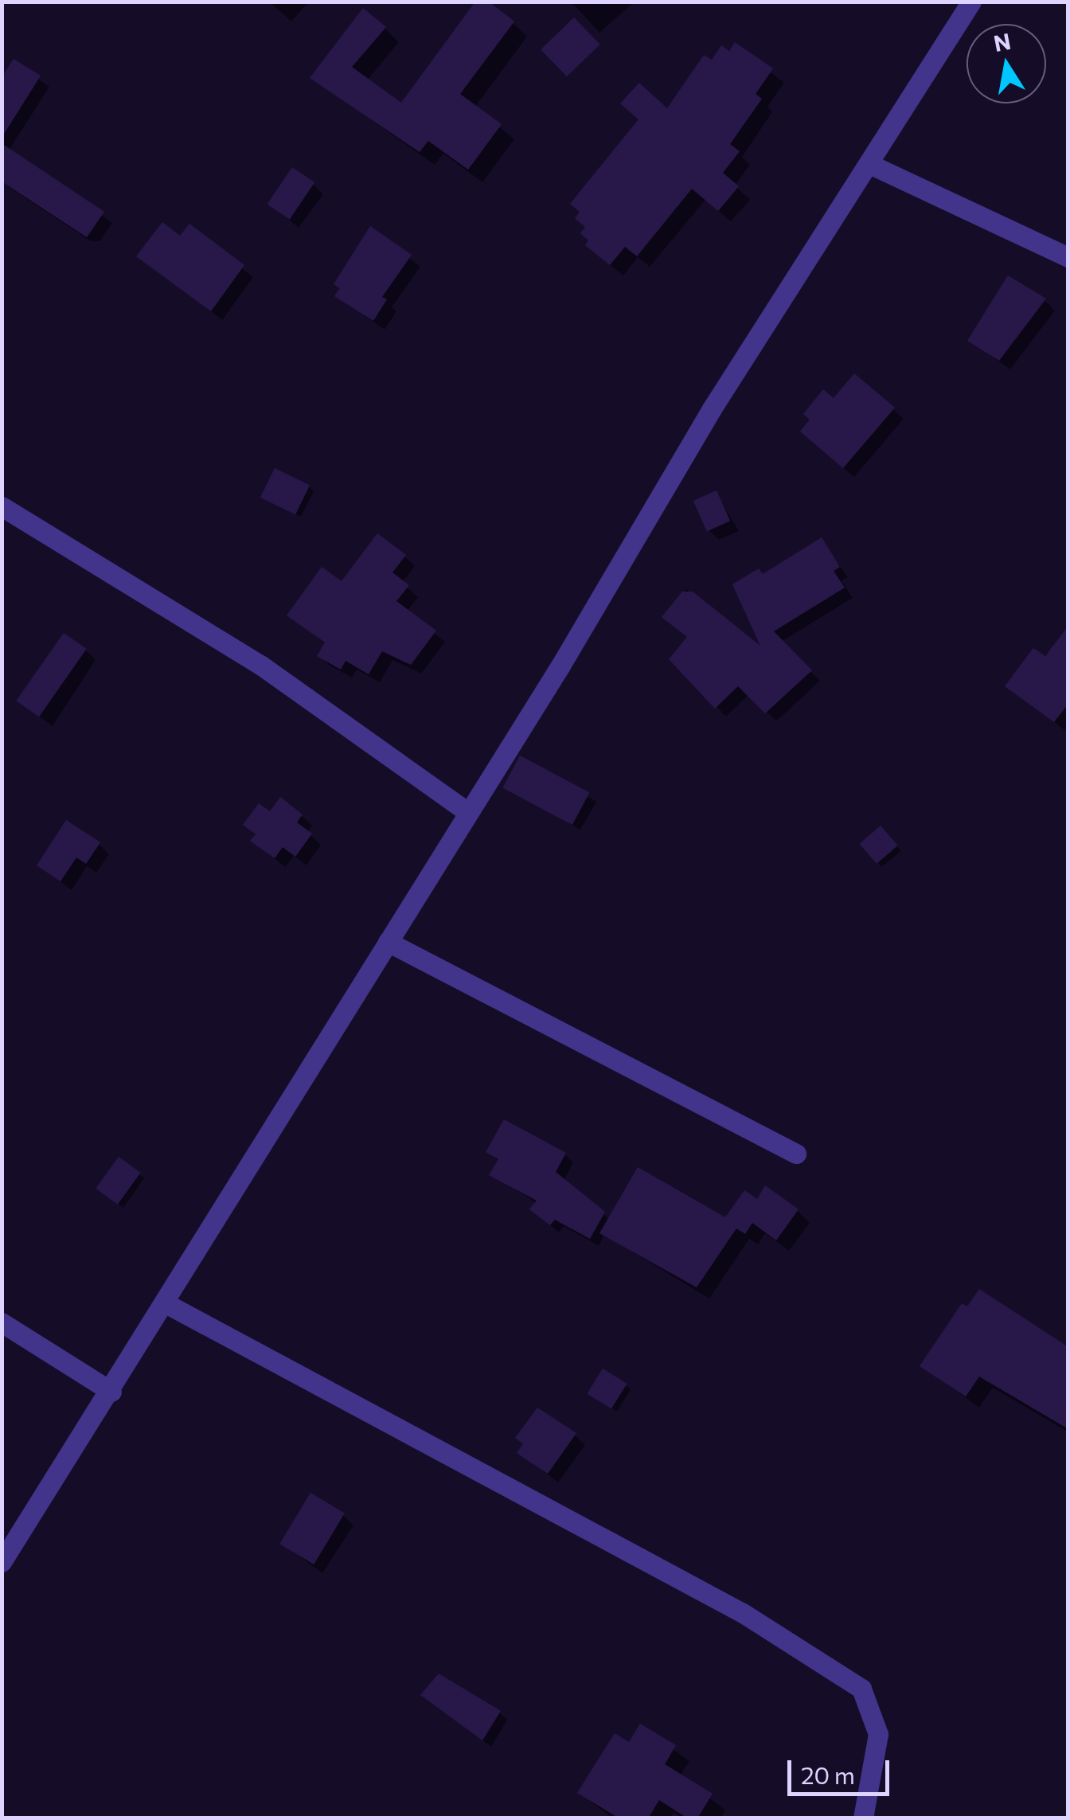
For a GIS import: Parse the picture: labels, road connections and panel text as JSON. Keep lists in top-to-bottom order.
{
  "scale_bar": "20 m",
  "north": "top"
}
